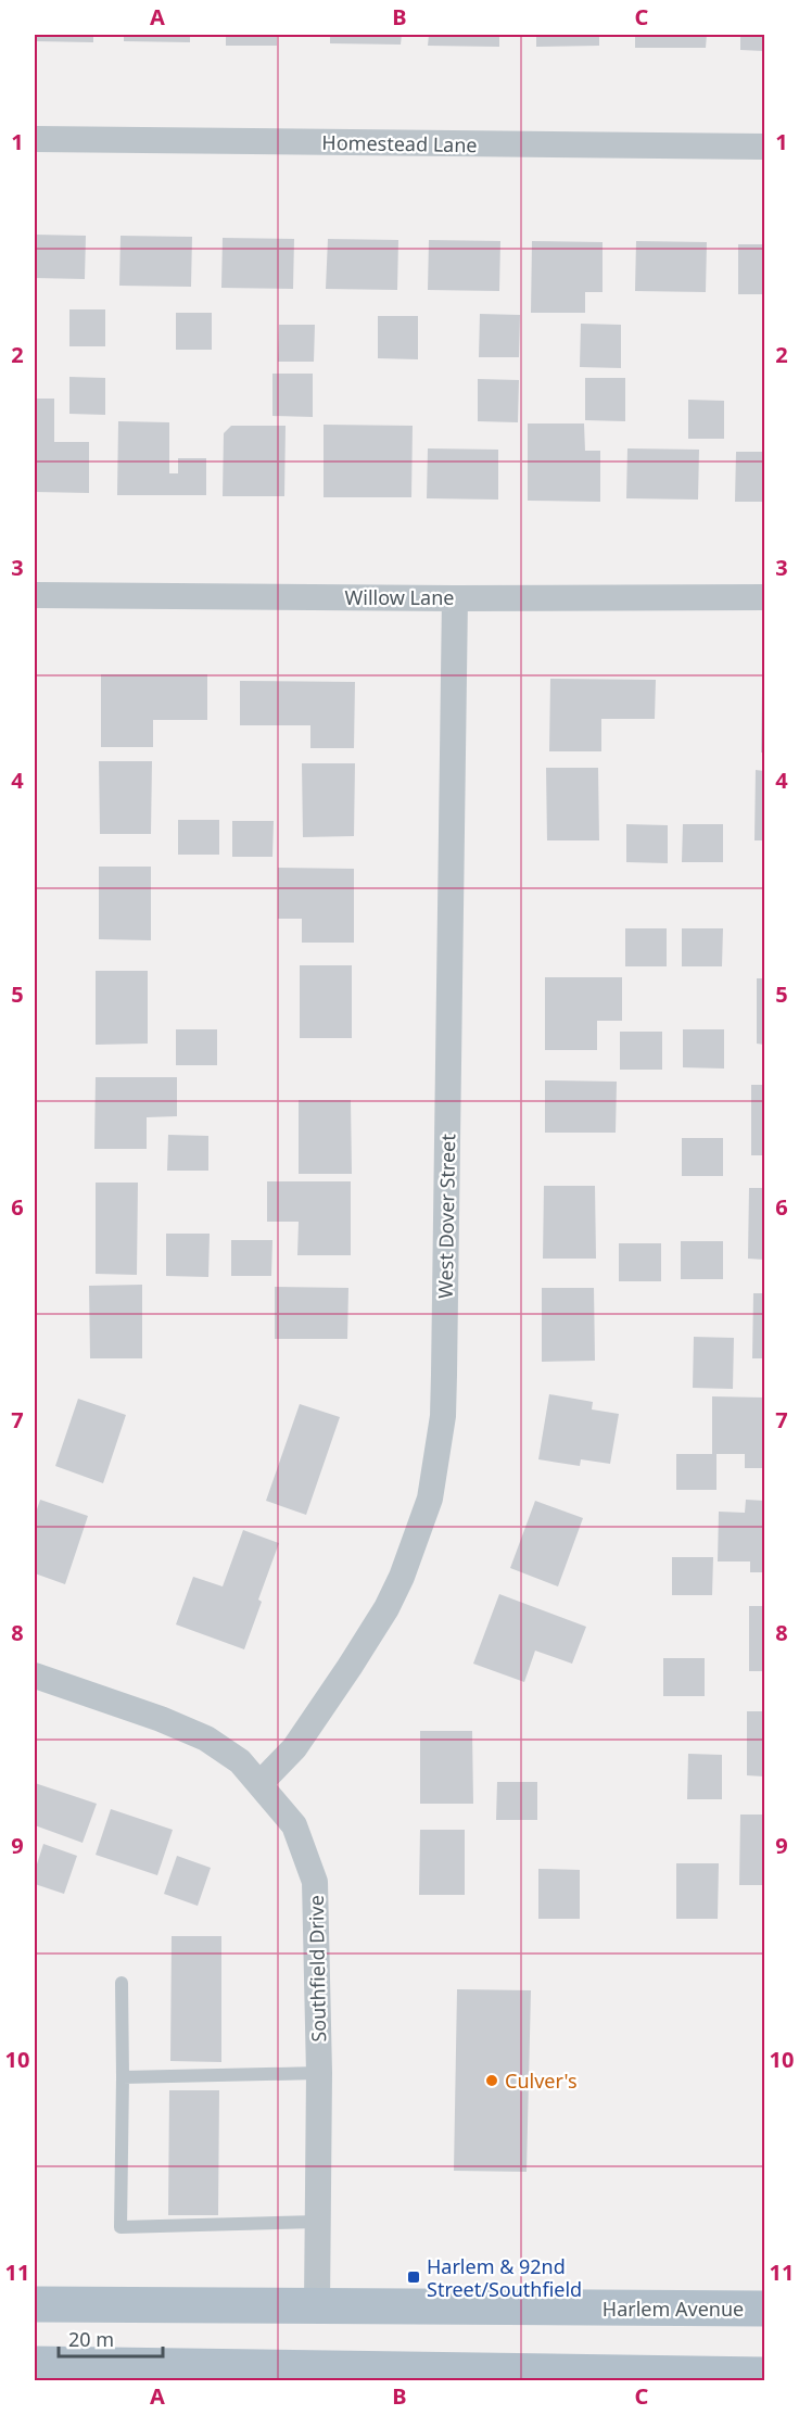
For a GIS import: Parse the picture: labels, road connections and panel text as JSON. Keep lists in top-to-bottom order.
{
  "streets": {
    "main road": ["Harlem Avenue"],
    "street": [
      "Homestead Lane",
      "Willow Lane",
      "West Dover Street",
      "Southfield Drive"
    ]
  },
  "crossings": [
    ["Willow Lane", "West Dover Street"],
    ["West Dover Street", "Southfield Drive"],
    ["Southfield Drive", "Harlem Avenue"]
  ],
  "places": {
    "other": ["Culver's"],
    "transit": ["Harlem & 92nd Street/Southfield"]
  },
  "scale_bar": "20 m",
  "grid": {
    "columns": ["A", "B", "C"],
    "rows": [
      "1",
      "2",
      "3",
      "4",
      "5",
      "6",
      "7",
      "8",
      "9",
      "10",
      "11"
    ]
  }
}
